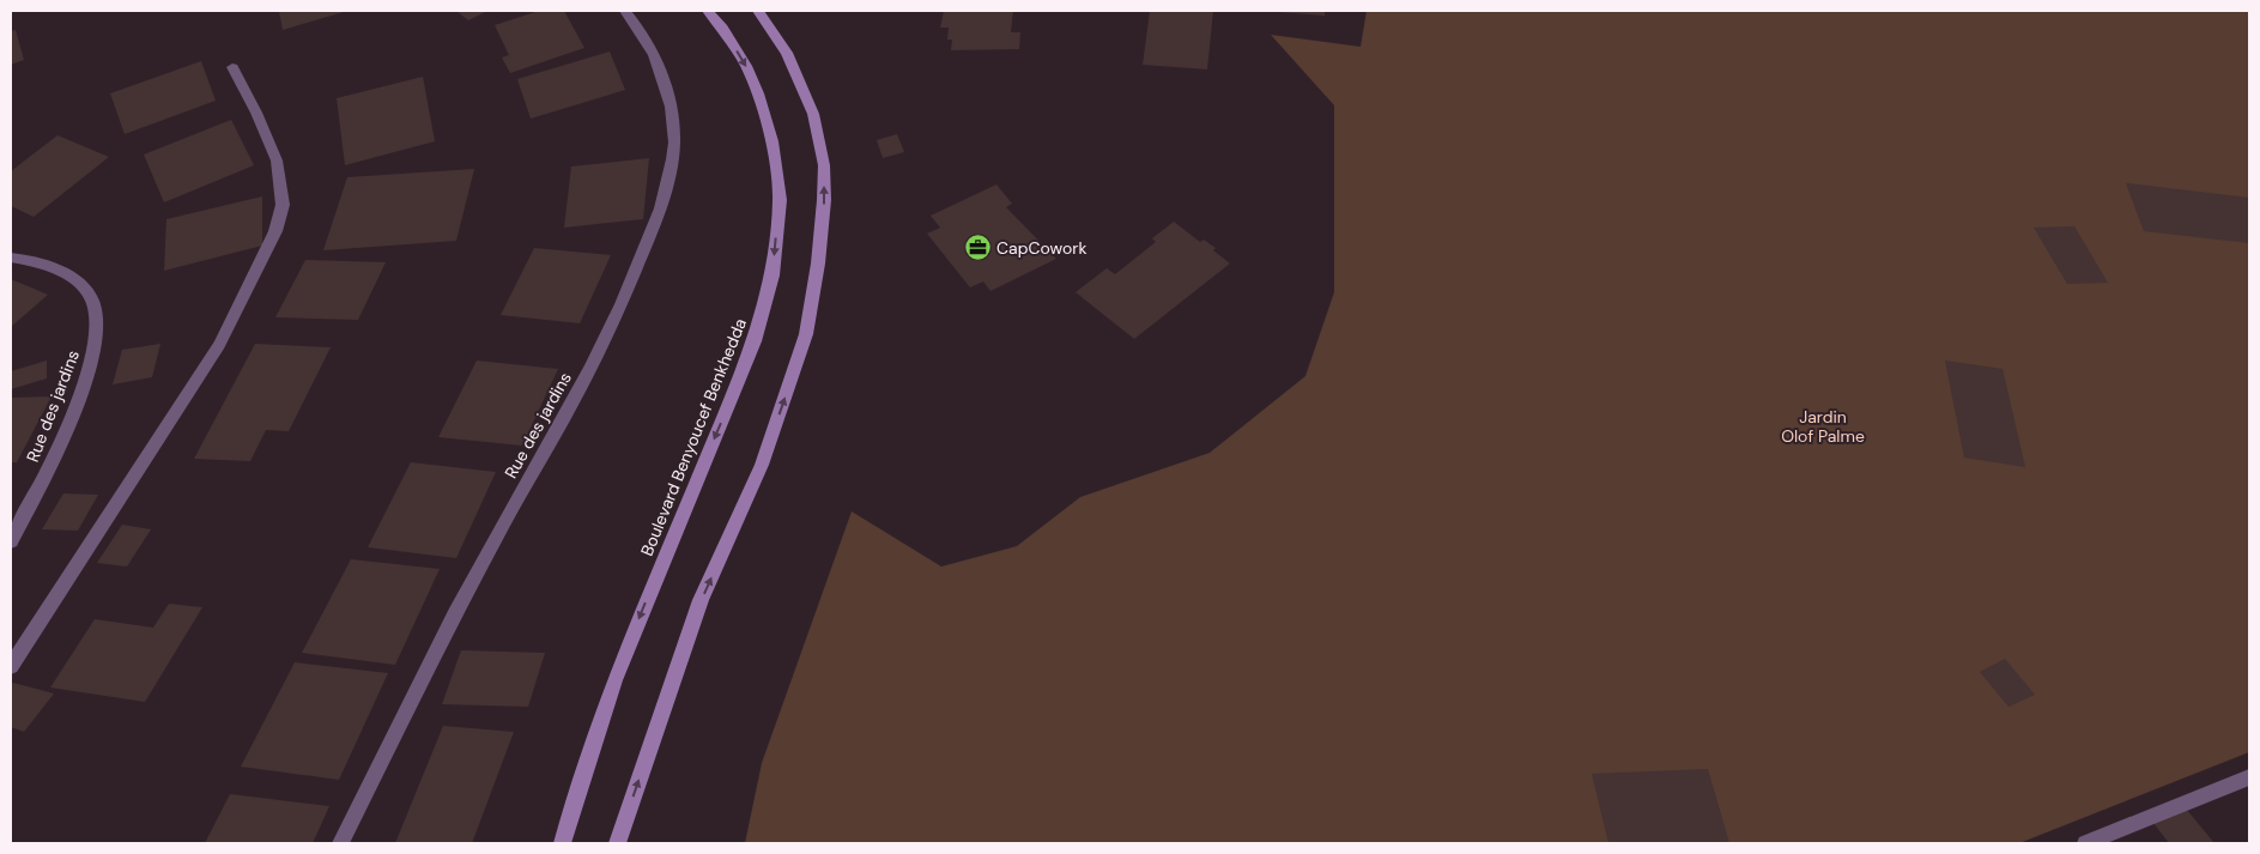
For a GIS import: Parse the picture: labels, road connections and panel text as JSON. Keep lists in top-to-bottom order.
{
  "streets": {
    "main road": ["Boulevard Benyoucef Benkhedda"],
    "street": ["Rue des jardins"]
  },
  "parks": ["Jardin Olof Palme"],
  "places": {
    "office": ["CapCowork"]
  }
}
